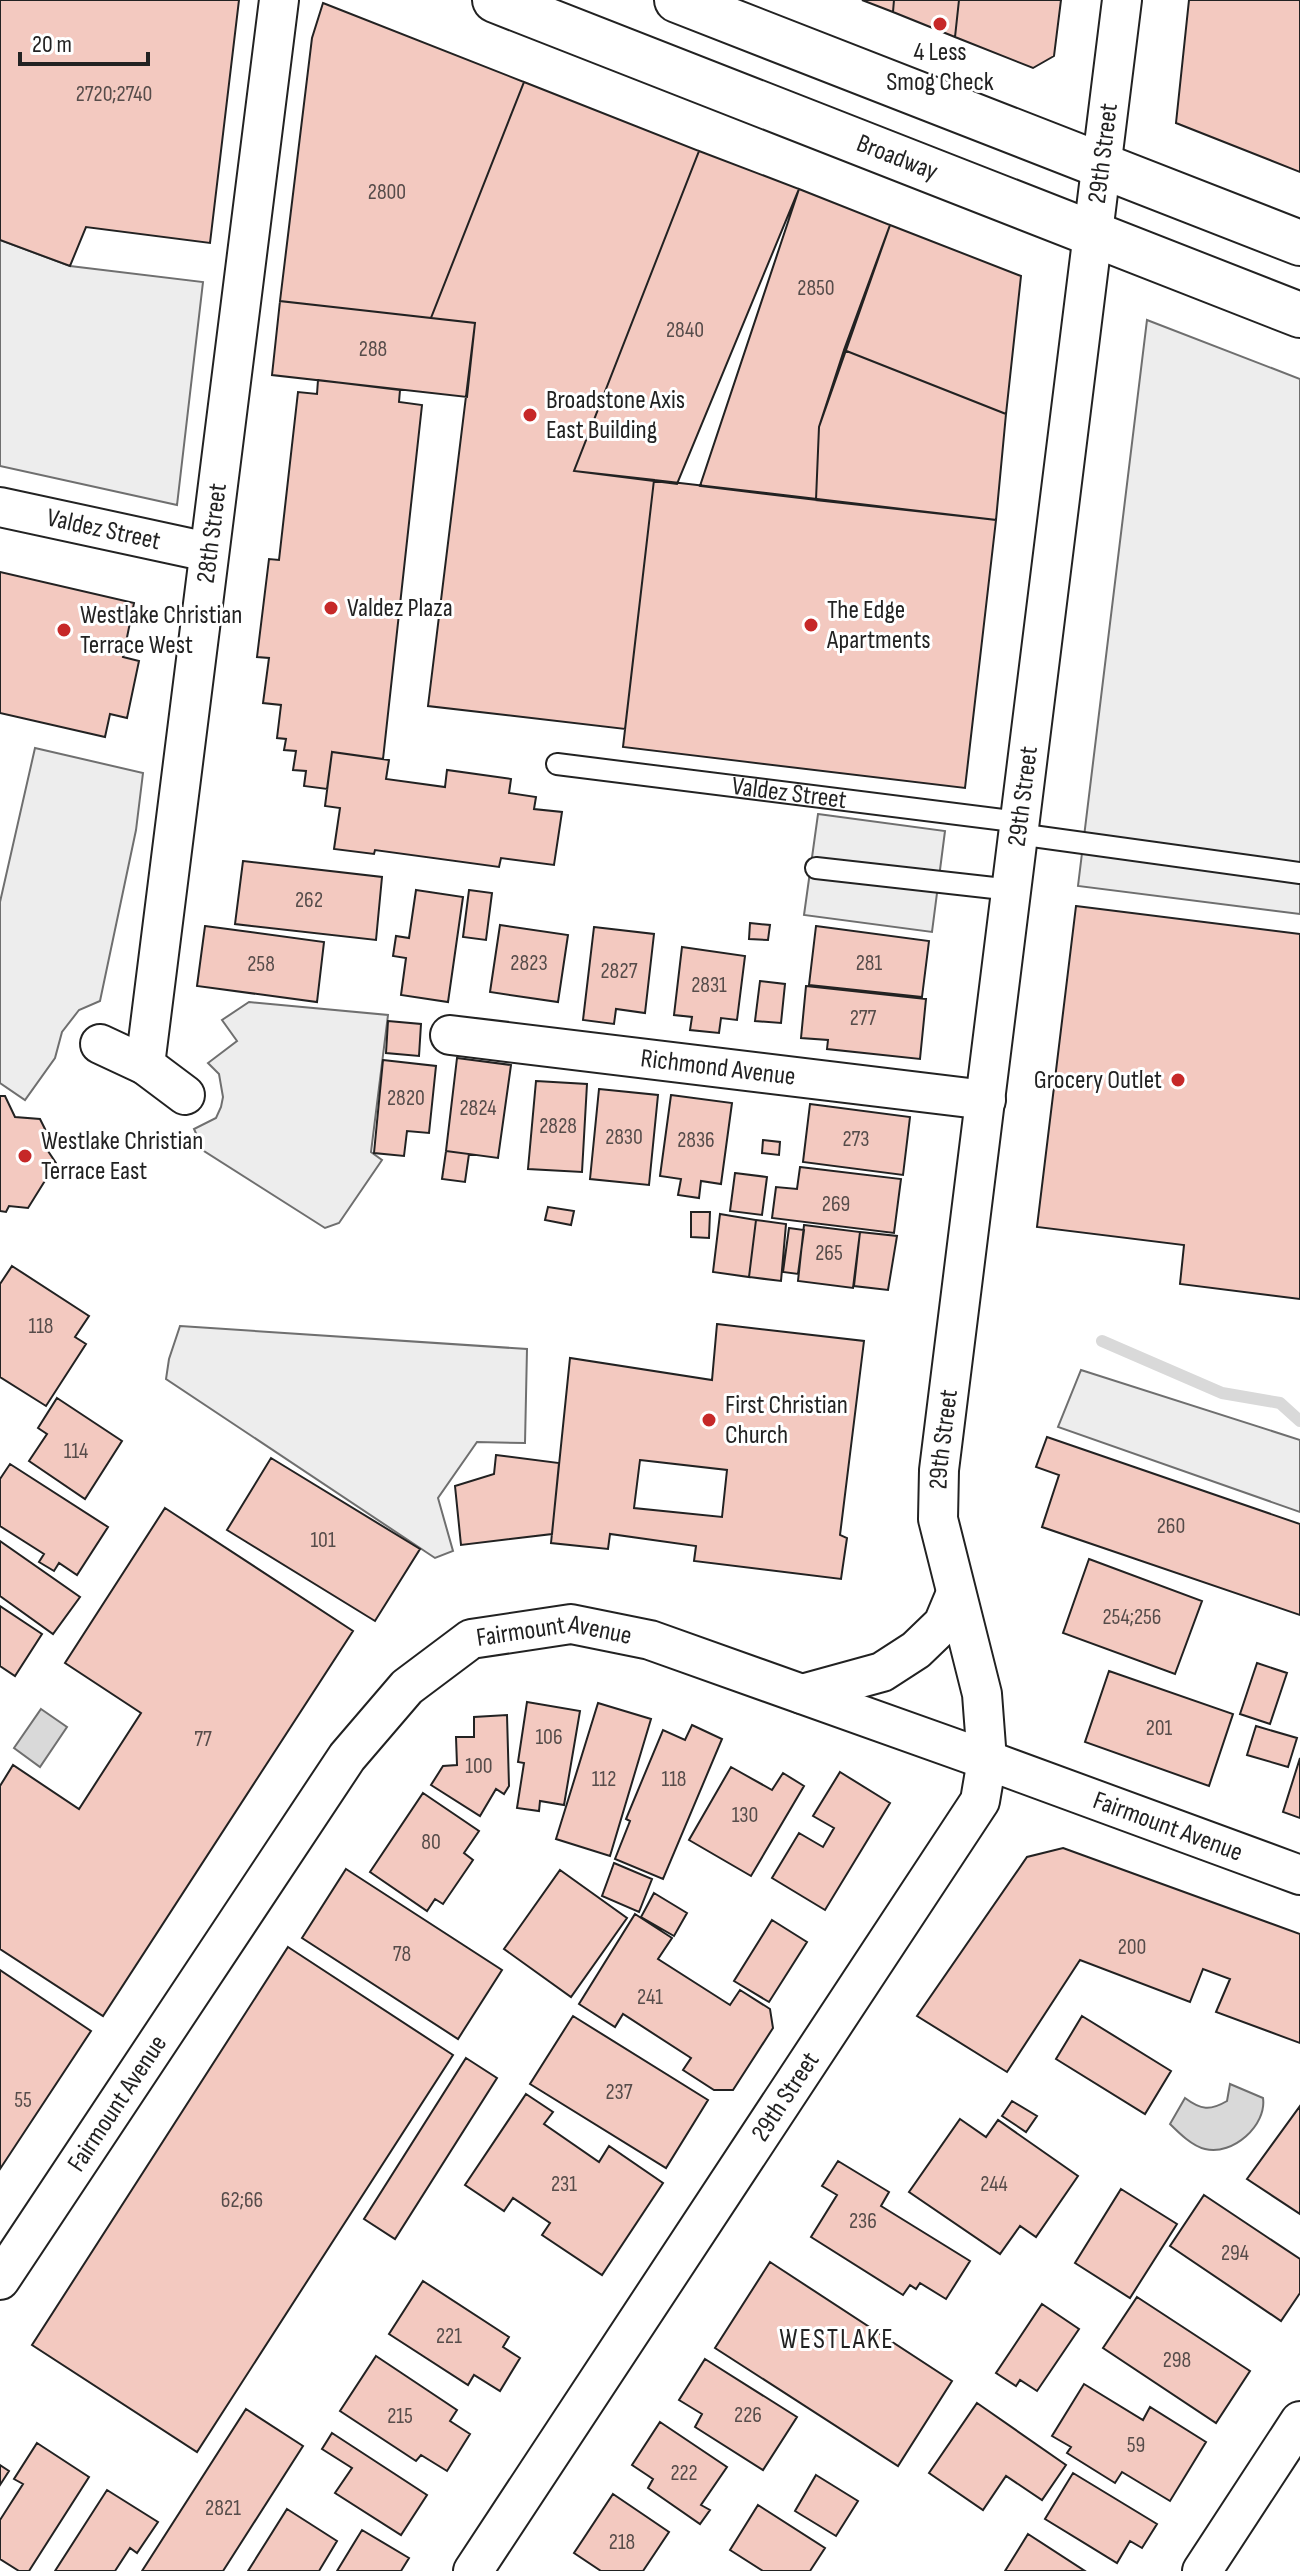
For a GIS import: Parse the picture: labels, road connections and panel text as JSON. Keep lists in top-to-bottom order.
{
  "streets": {
    "main road": ["Broadway"],
    "street": [
      "29th Street",
      "Valdez Street",
      "28th Street",
      "Richmond Avenue",
      "Fairmount Avenue"
    ]
  },
  "crossings": [
    ["29th Street", "Broadway"],
    ["29th Street", "Valdez Street"],
    ["29th Street", "Richmond Avenue"],
    ["29th Street", "Fairmount Avenue"],
    ["Valdez Street", "28th Street"]
  ],
  "districts": ["WESTLAKE"],
  "places": [
    "4 Less Smog Check",
    "Broadstone Axis East Building",
    "Valdez Plaza",
    "The Edge Apartments",
    "Westlake Christian Terrace West",
    "Grocery Outlet",
    "Westlake Christian Terrace East",
    "First Christian Church"
  ],
  "house_numbers": [
    "2720;2740",
    "2800",
    "2850",
    "2840",
    "288",
    "262",
    "2823",
    "281",
    "258",
    "2827",
    "2831",
    "277",
    "2820",
    "2824",
    "2828",
    "2830",
    "273",
    "2836",
    "269",
    "265",
    "118",
    "114",
    "260",
    "101",
    "254;256",
    "201",
    "106",
    "77",
    "100",
    "112",
    "118",
    "130",
    "80",
    "200",
    "78",
    "241",
    "237",
    "55",
    "231",
    "244",
    "62;66",
    "236",
    "294",
    "221",
    "298",
    "226",
    "215",
    "59",
    "222",
    "2821",
    "218"
  ],
  "scale_bar": "20 m"
}
